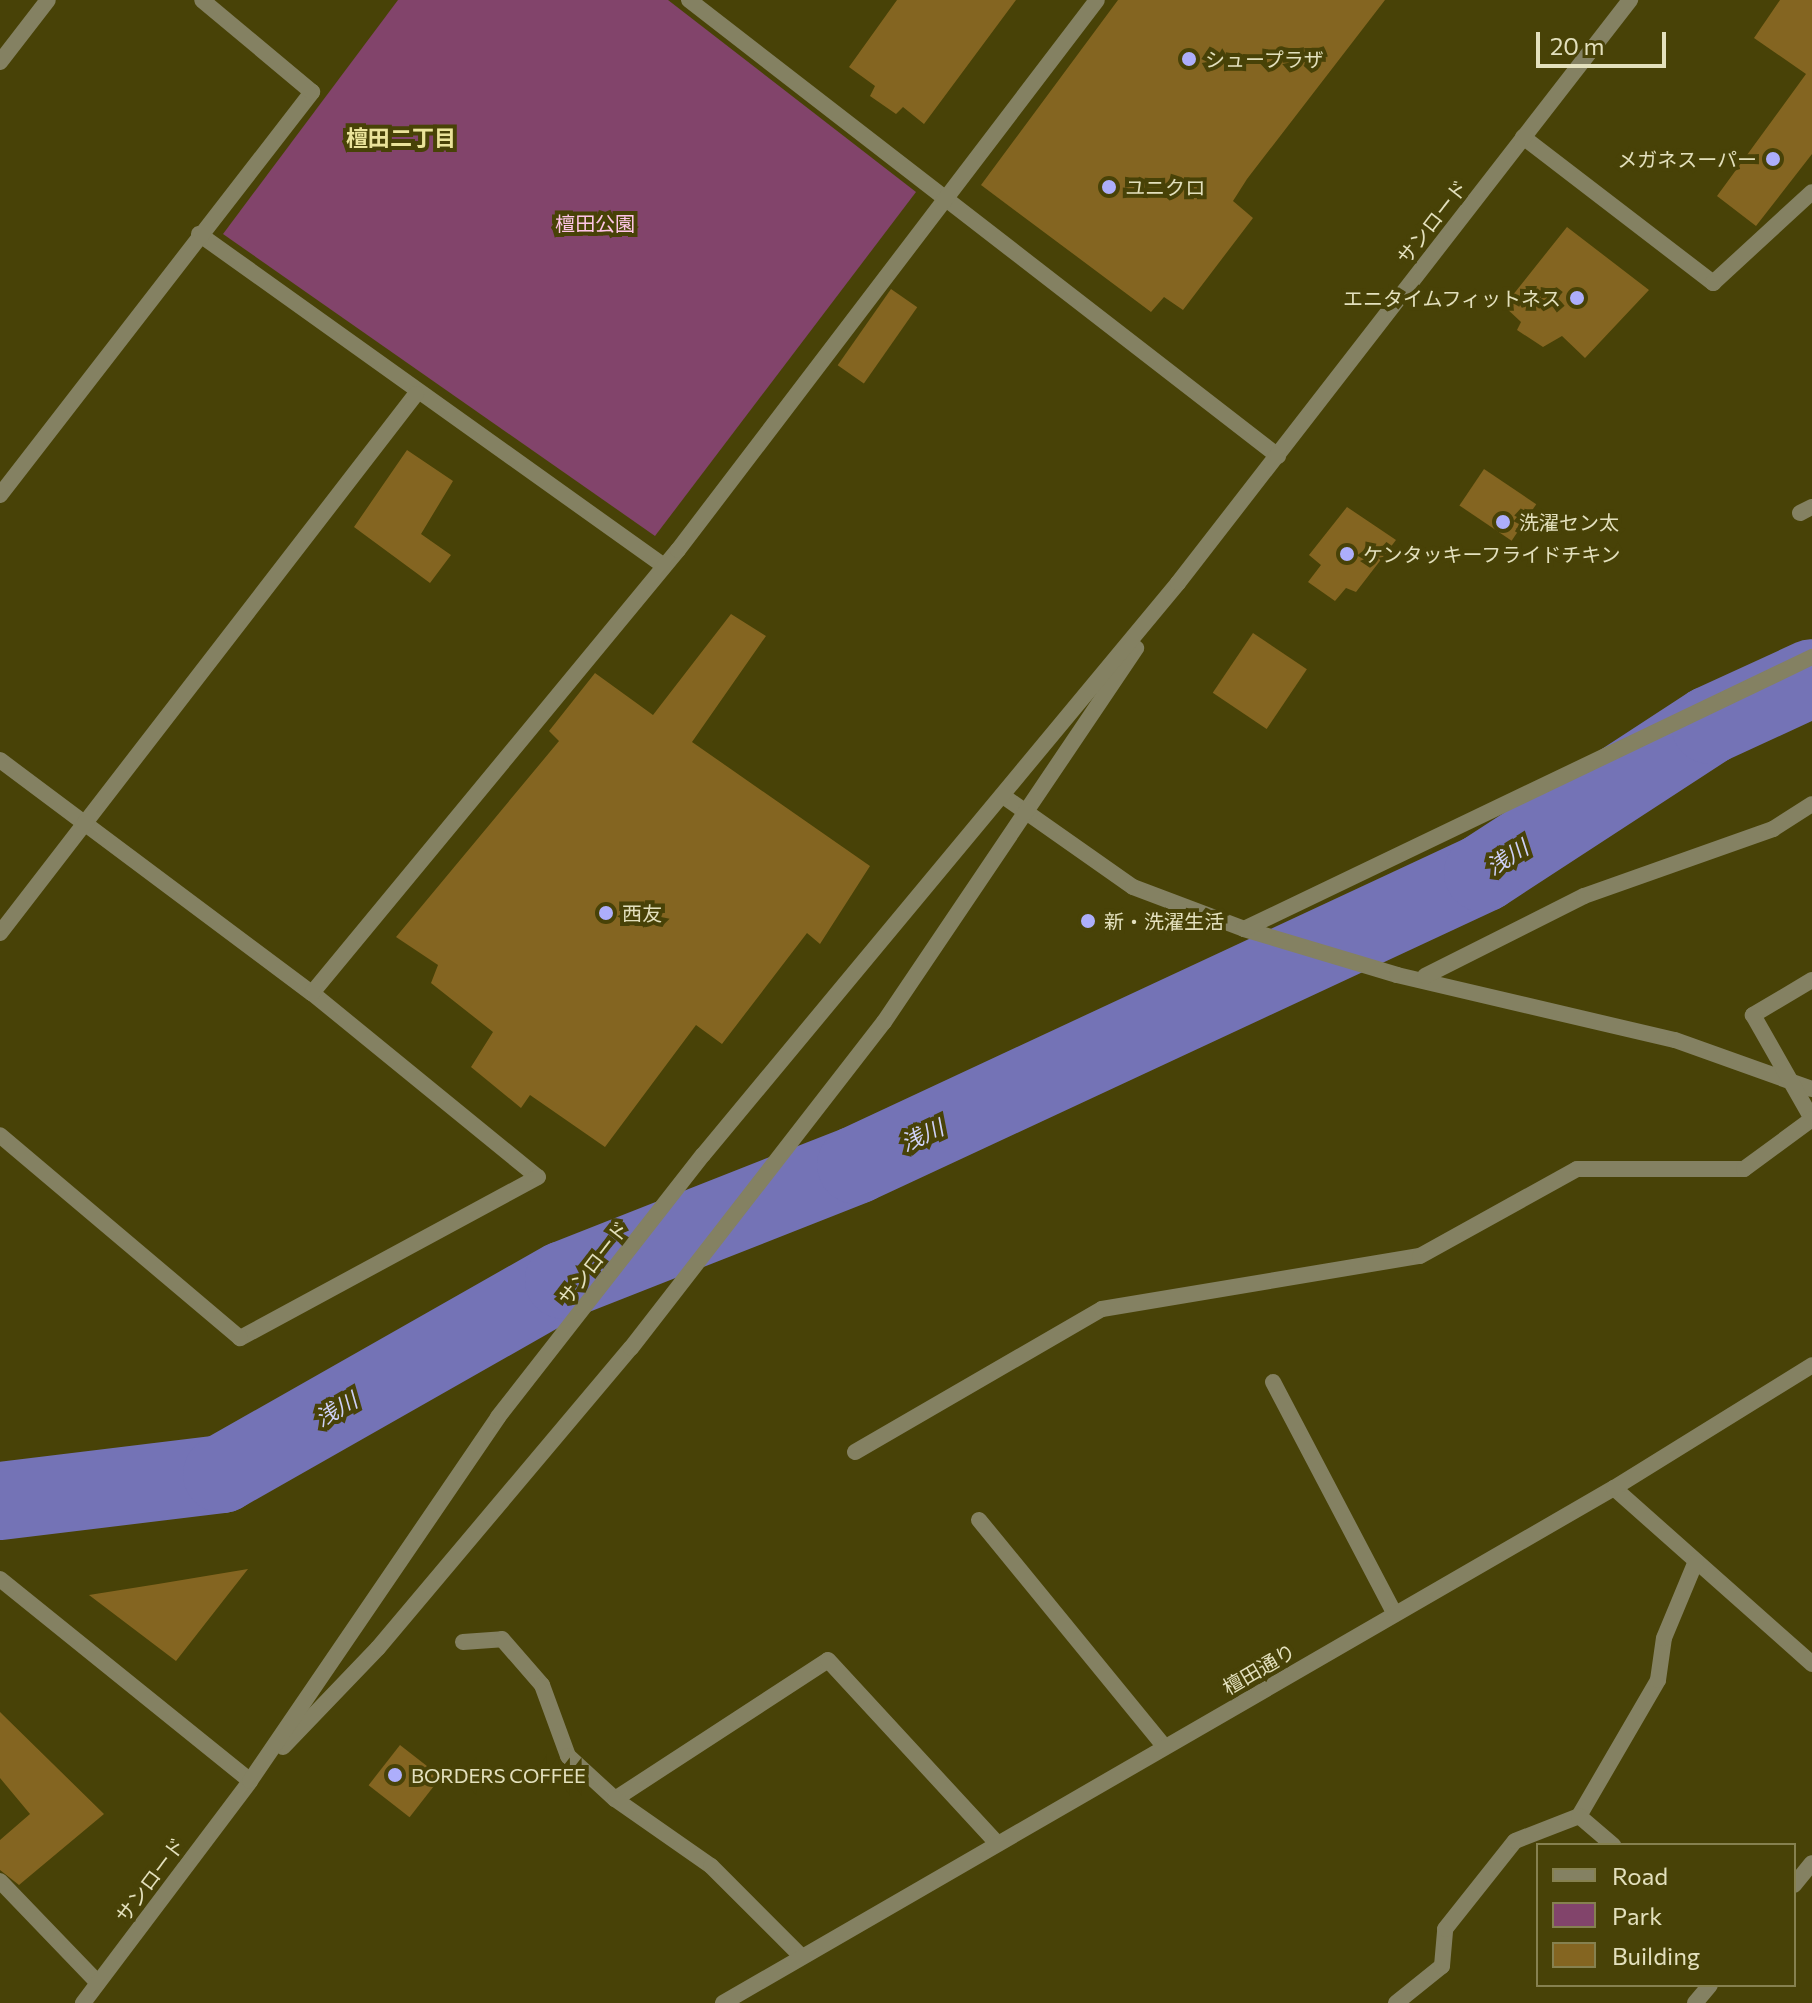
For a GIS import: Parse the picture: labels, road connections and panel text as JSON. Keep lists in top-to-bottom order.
{
  "streets": {
    "street": ["サンロード", "檀田通り"]
  },
  "districts": ["檀田二丁目"],
  "water": ["浅川"],
  "parks": ["檀田公園"],
  "places": [
    "シュープラザ",
    "メガネスーパー",
    "ユニクロ",
    "エニタイムフィットネス",
    "洗濯セン太",
    "ケンタッキーフライドチキン",
    "西友",
    "新・洗濯生活",
    "BORDERS COFFEE"
  ],
  "legend": ["Road", "Park", "Building"],
  "scale_bar": "20 m"
}
